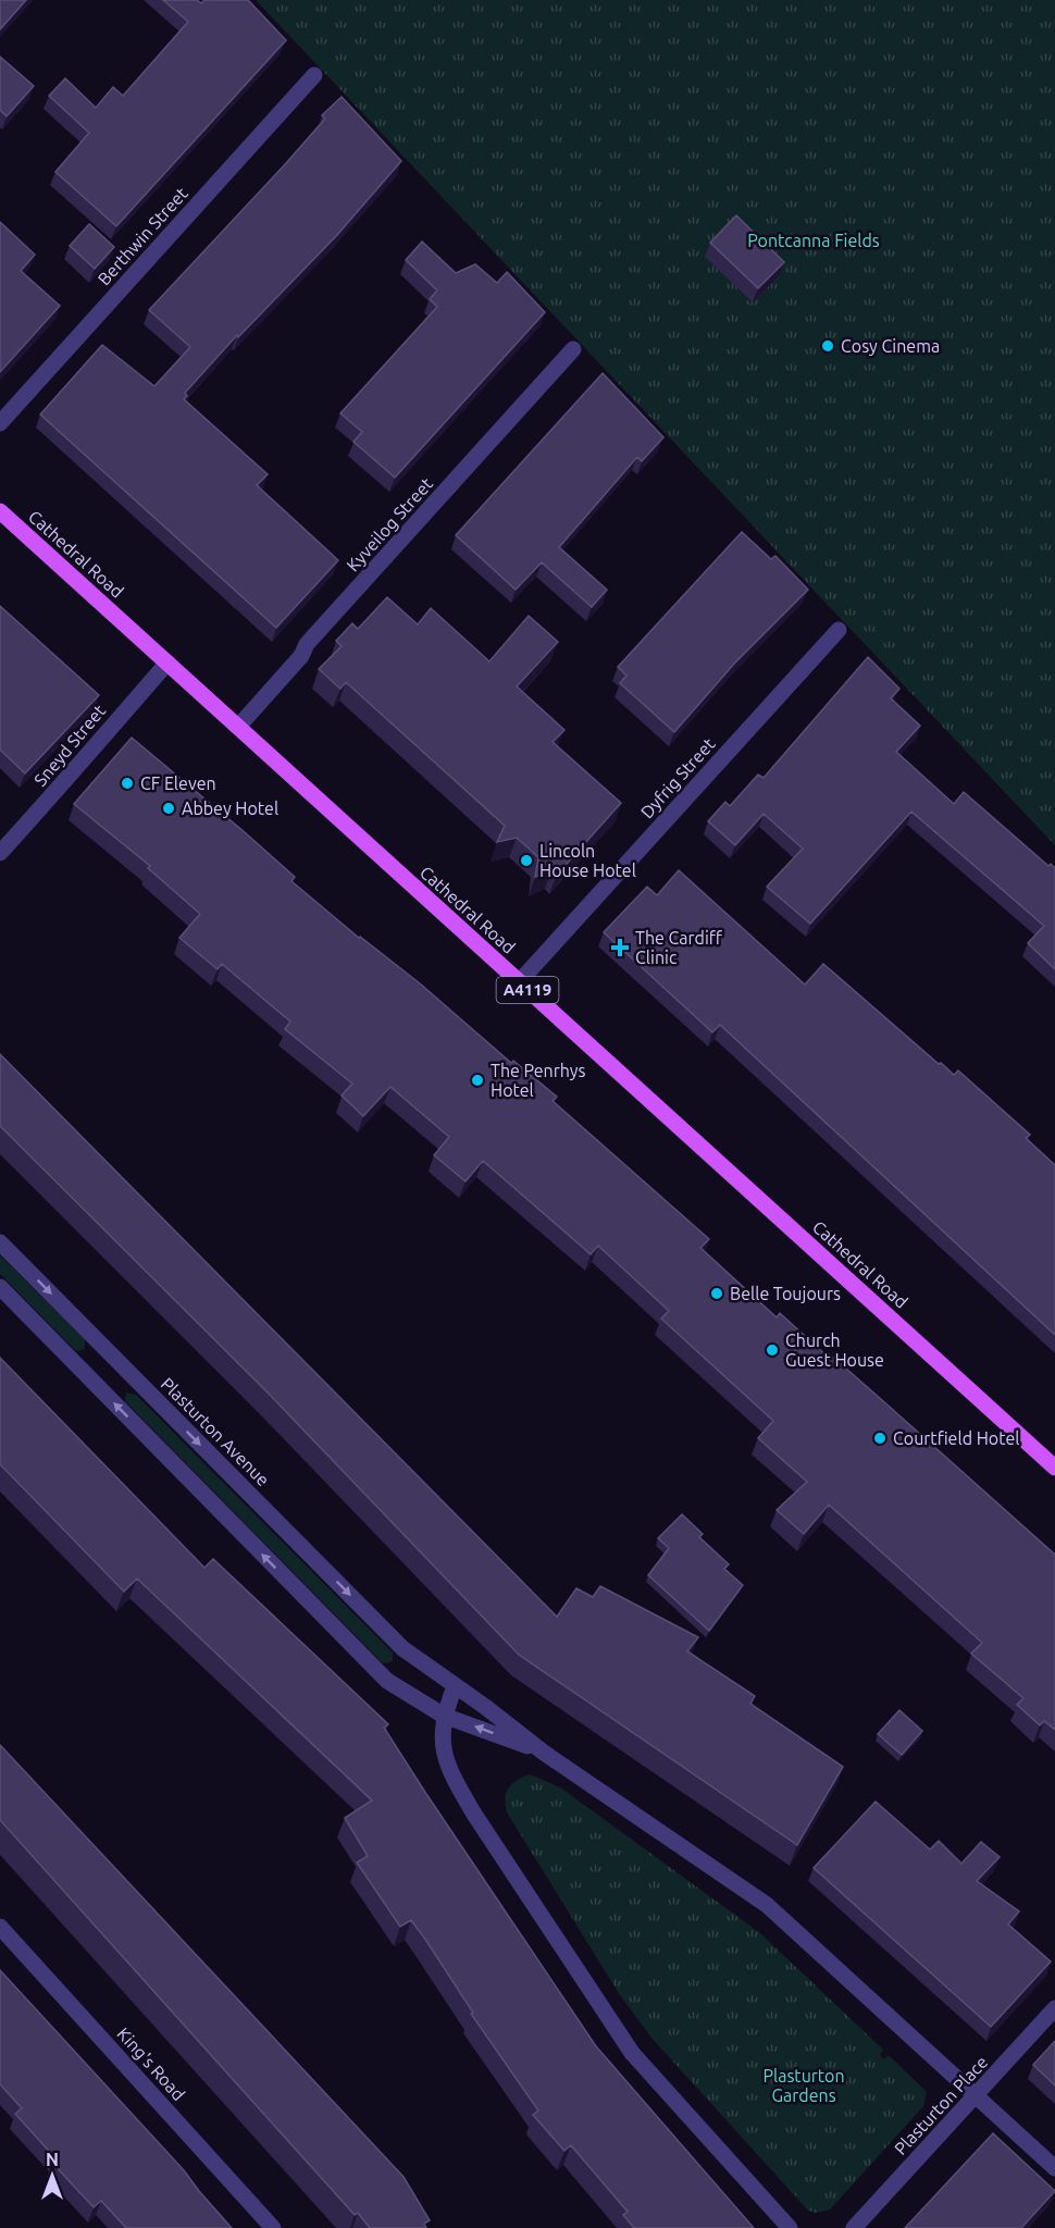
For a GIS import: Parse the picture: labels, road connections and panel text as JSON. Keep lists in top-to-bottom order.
{
  "streets": {
    "main road": ["Cathedral Road", "A4119"],
    "street": [
      "Berthwin Street",
      "Kyveilog Street",
      "Sneyd Street",
      "Dyfrig Street",
      "Plasturton Avenue",
      "King's Road",
      "Plasturton Place"
    ]
  },
  "crossings": [
    ["Kyveilog Street", "Cathedral Road"],
    ["Cathedral Road", "Sneyd Street"],
    ["Cathedral Road", "Dyfrig Street"]
  ],
  "parks": ["Pontcanna Fields", "Plasturton Gardens"],
  "places": {
    "other": [
      "Cosy Cinema",
      "CF Eleven",
      "Abbey Hotel",
      "Lincoln House Hotel",
      "The Penrhys Hotel",
      "Belle Toujours",
      "Church Guest House",
      "Courtfield Hotel"
    ],
    "health": ["The Cardiff Clinic"]
  },
  "north": "top"
}
